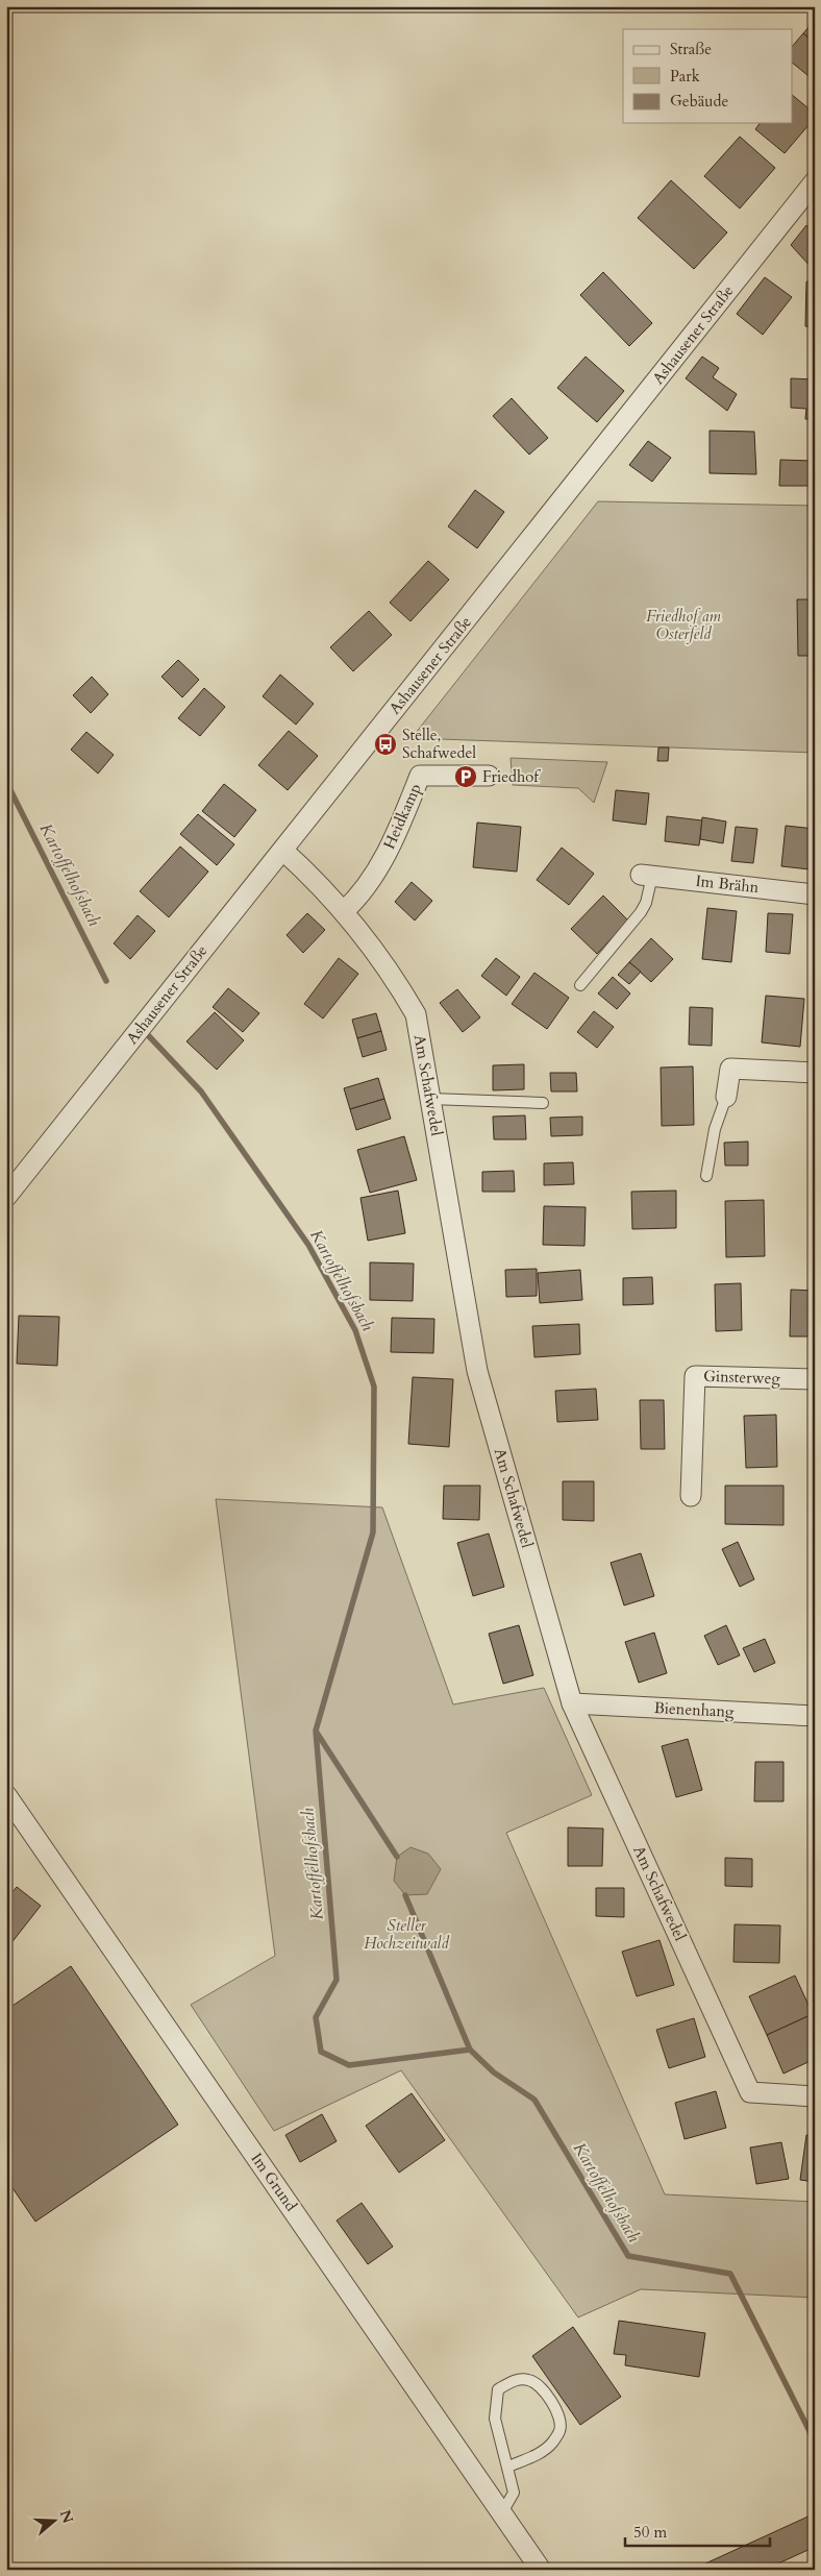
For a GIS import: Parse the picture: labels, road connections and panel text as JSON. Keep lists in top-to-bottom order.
{
  "streets": {
    "street": [
      "Ashausener Straße",
      "Heidkamp",
      "Im Brähn",
      "Am Schafwedel",
      "Ginsterweg",
      "Bienenhang",
      "Im Grund"
    ]
  },
  "crossings": [
    ["Ashausener Straße", "Am Schafwedel"],
    ["Heidkamp", "Am Schafwedel"],
    ["Am Schafwedel", "Bienenhang"]
  ],
  "water": ["Kartoffelhofsbach"],
  "parks": ["Friedhof am Osterfeld", "Steller Hochzeitwald"],
  "places": {
    "bus stop": ["Stelle, Schafwedel"],
    "parking": ["Friedhof"]
  },
  "legend": ["Straße", "Park", "Gebäude"],
  "scale_bar": "50 m",
  "north": "right"
}
